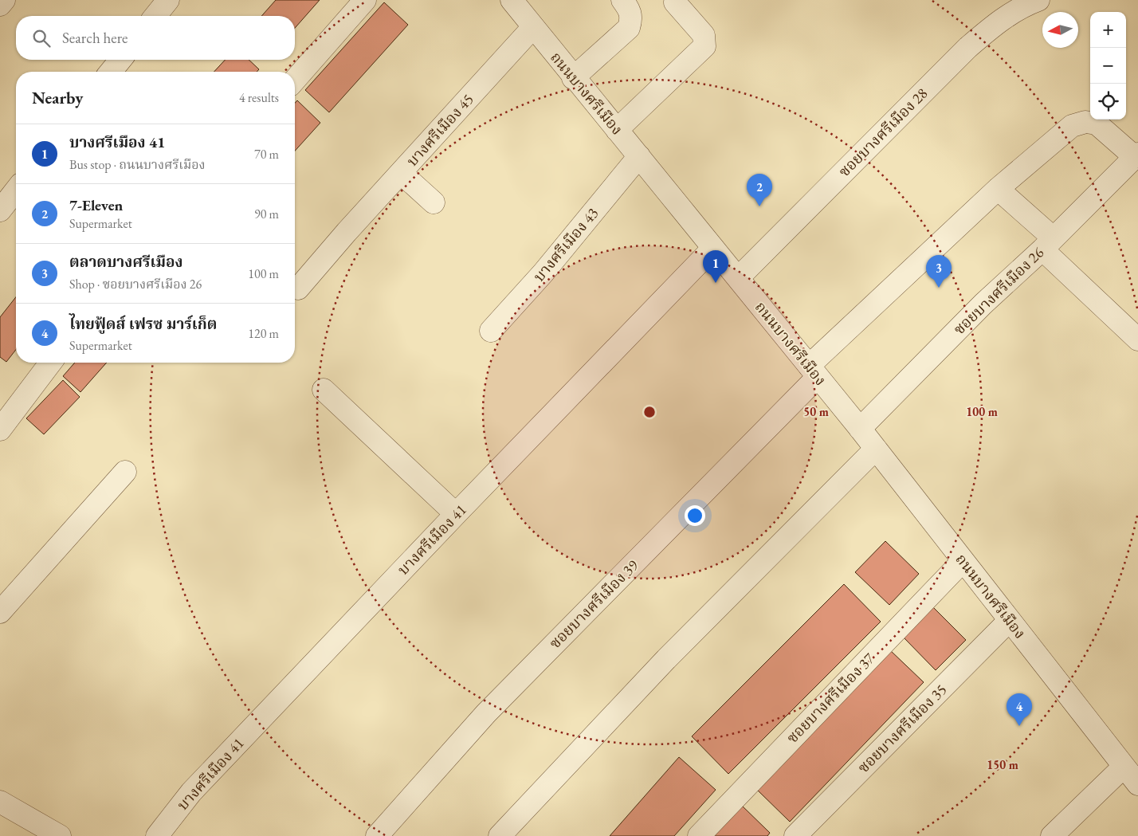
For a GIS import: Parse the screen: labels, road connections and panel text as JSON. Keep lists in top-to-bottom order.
{
  "streets": {
    "street": [
      "ถนนบางศรีเมือง",
      "บางศรีเมือง 45",
      "ซอยบางศรีเมือง 28",
      "บางศรีเมือง 43",
      "ซอยบางศรีเมือง 26",
      "บางศรีเมือง 41",
      "ซอยบางศรีเมือง 39",
      "ซอยบางศรีเมือง 37",
      "ซอยบางศรีเมือง 35"
    ]
  },
  "crossings": [
    ["ถนนบางศรีเมือง", "บางศรีเมือง 45"],
    ["ถนนบางศรีเมือง", "ซอยบางศรีเมือง 28"],
    ["ถนนบางศรีเมือง", "บางศรีเมือง 43"],
    ["ถนนบางศรีเมือง", "ซอยบางศรีเมือง 26"],
    ["ถนนบางศรีเมือง", "บางศรีเมือง 41"],
    ["ถนนบางศรีเมือง", "ซอยบางศรีเมือง 39"],
    ["ถนนบางศรีเมือง", "ซอยบางศรีเมือง 37"],
    ["ถนนบางศรีเมือง", "ซอยบางศรีเมือง 35"],
    ["ซอยบางศรีเมือง 26", "ซอยบางศรีเมือง 39"]
  ],
  "north": "left",
  "page": {
    "map_buttons": ["+", "−"],
    "search": "Search here",
    "heading": ["Nearby", "4 results"],
    "list": [
      {
        "mark": "1",
        "name": "บางศรีเมือง 41",
        "note": "Bus stop · ถนนบางศรีเมือง",
        "value": "70 m"
      },
      {
        "mark": "2",
        "name": "7-Eleven",
        "note": "Supermarket",
        "value": "90 m"
      },
      {
        "mark": "3",
        "name": "ตลาดบางศรีเมือง",
        "note": "Shop · ซอยบางศรีเมือง 26",
        "value": "100 m"
      },
      {
        "mark": "4",
        "name": "ไทยฟู้ดส์ เฟรซ มาร์เก็ต",
        "note": "Supermarket",
        "value": "120 m"
      }
    ],
    "pins": [
      "2",
      "1",
      "3",
      "4"
    ]
  },
  "rings": ["50 m", "100 m", "150 m"]
}
